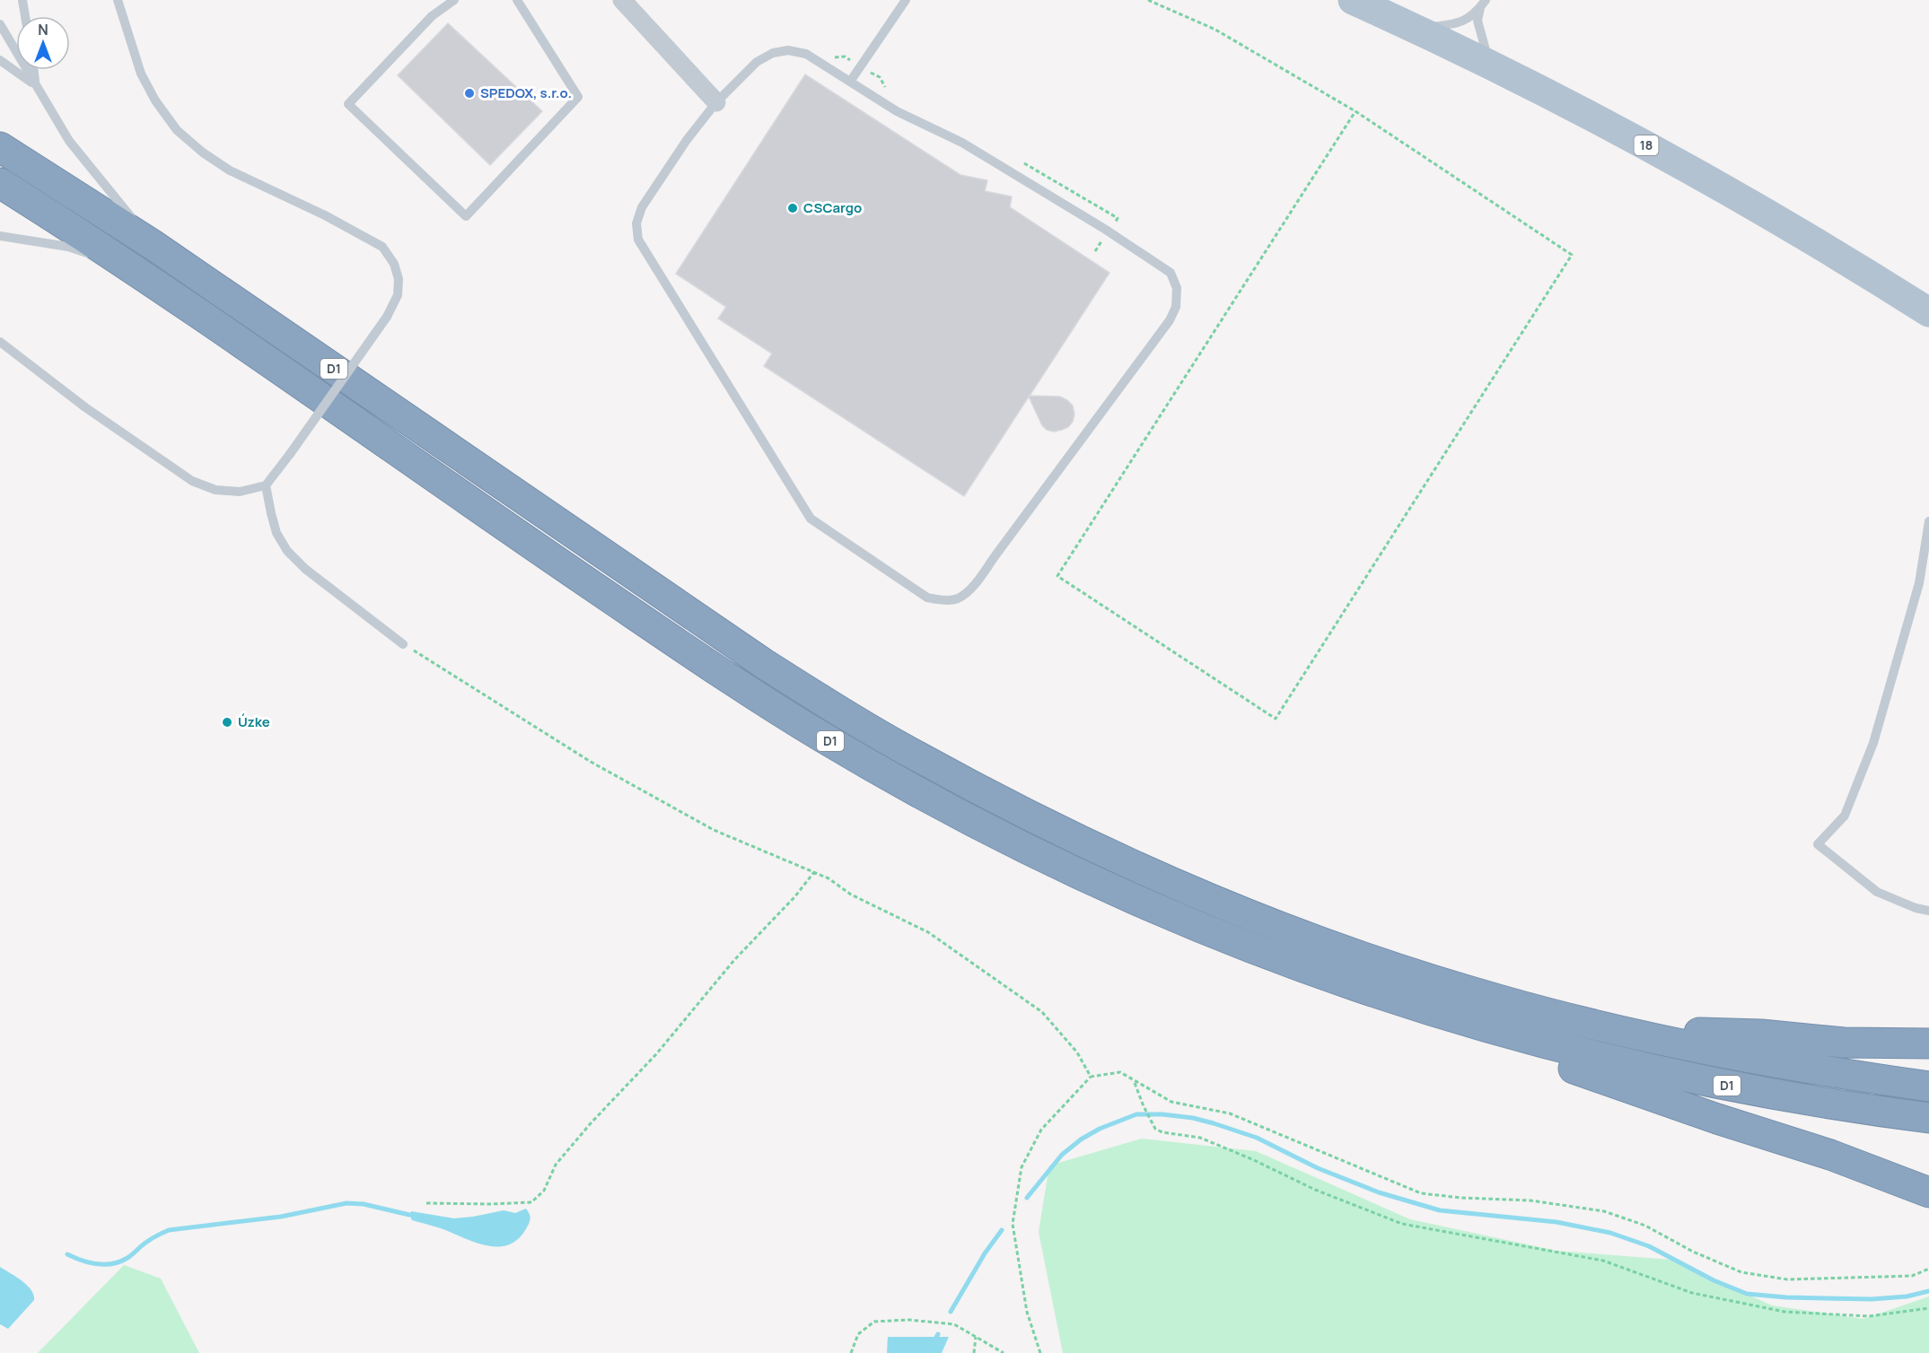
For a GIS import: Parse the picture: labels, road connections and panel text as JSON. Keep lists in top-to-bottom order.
{
  "streets": {
    "highway": ["D1"],
    "main road": ["18"]
  },
  "places": ["SPEDOX, s.r.o.", "CSCargo", "Úzke"],
  "north": "top"
}
